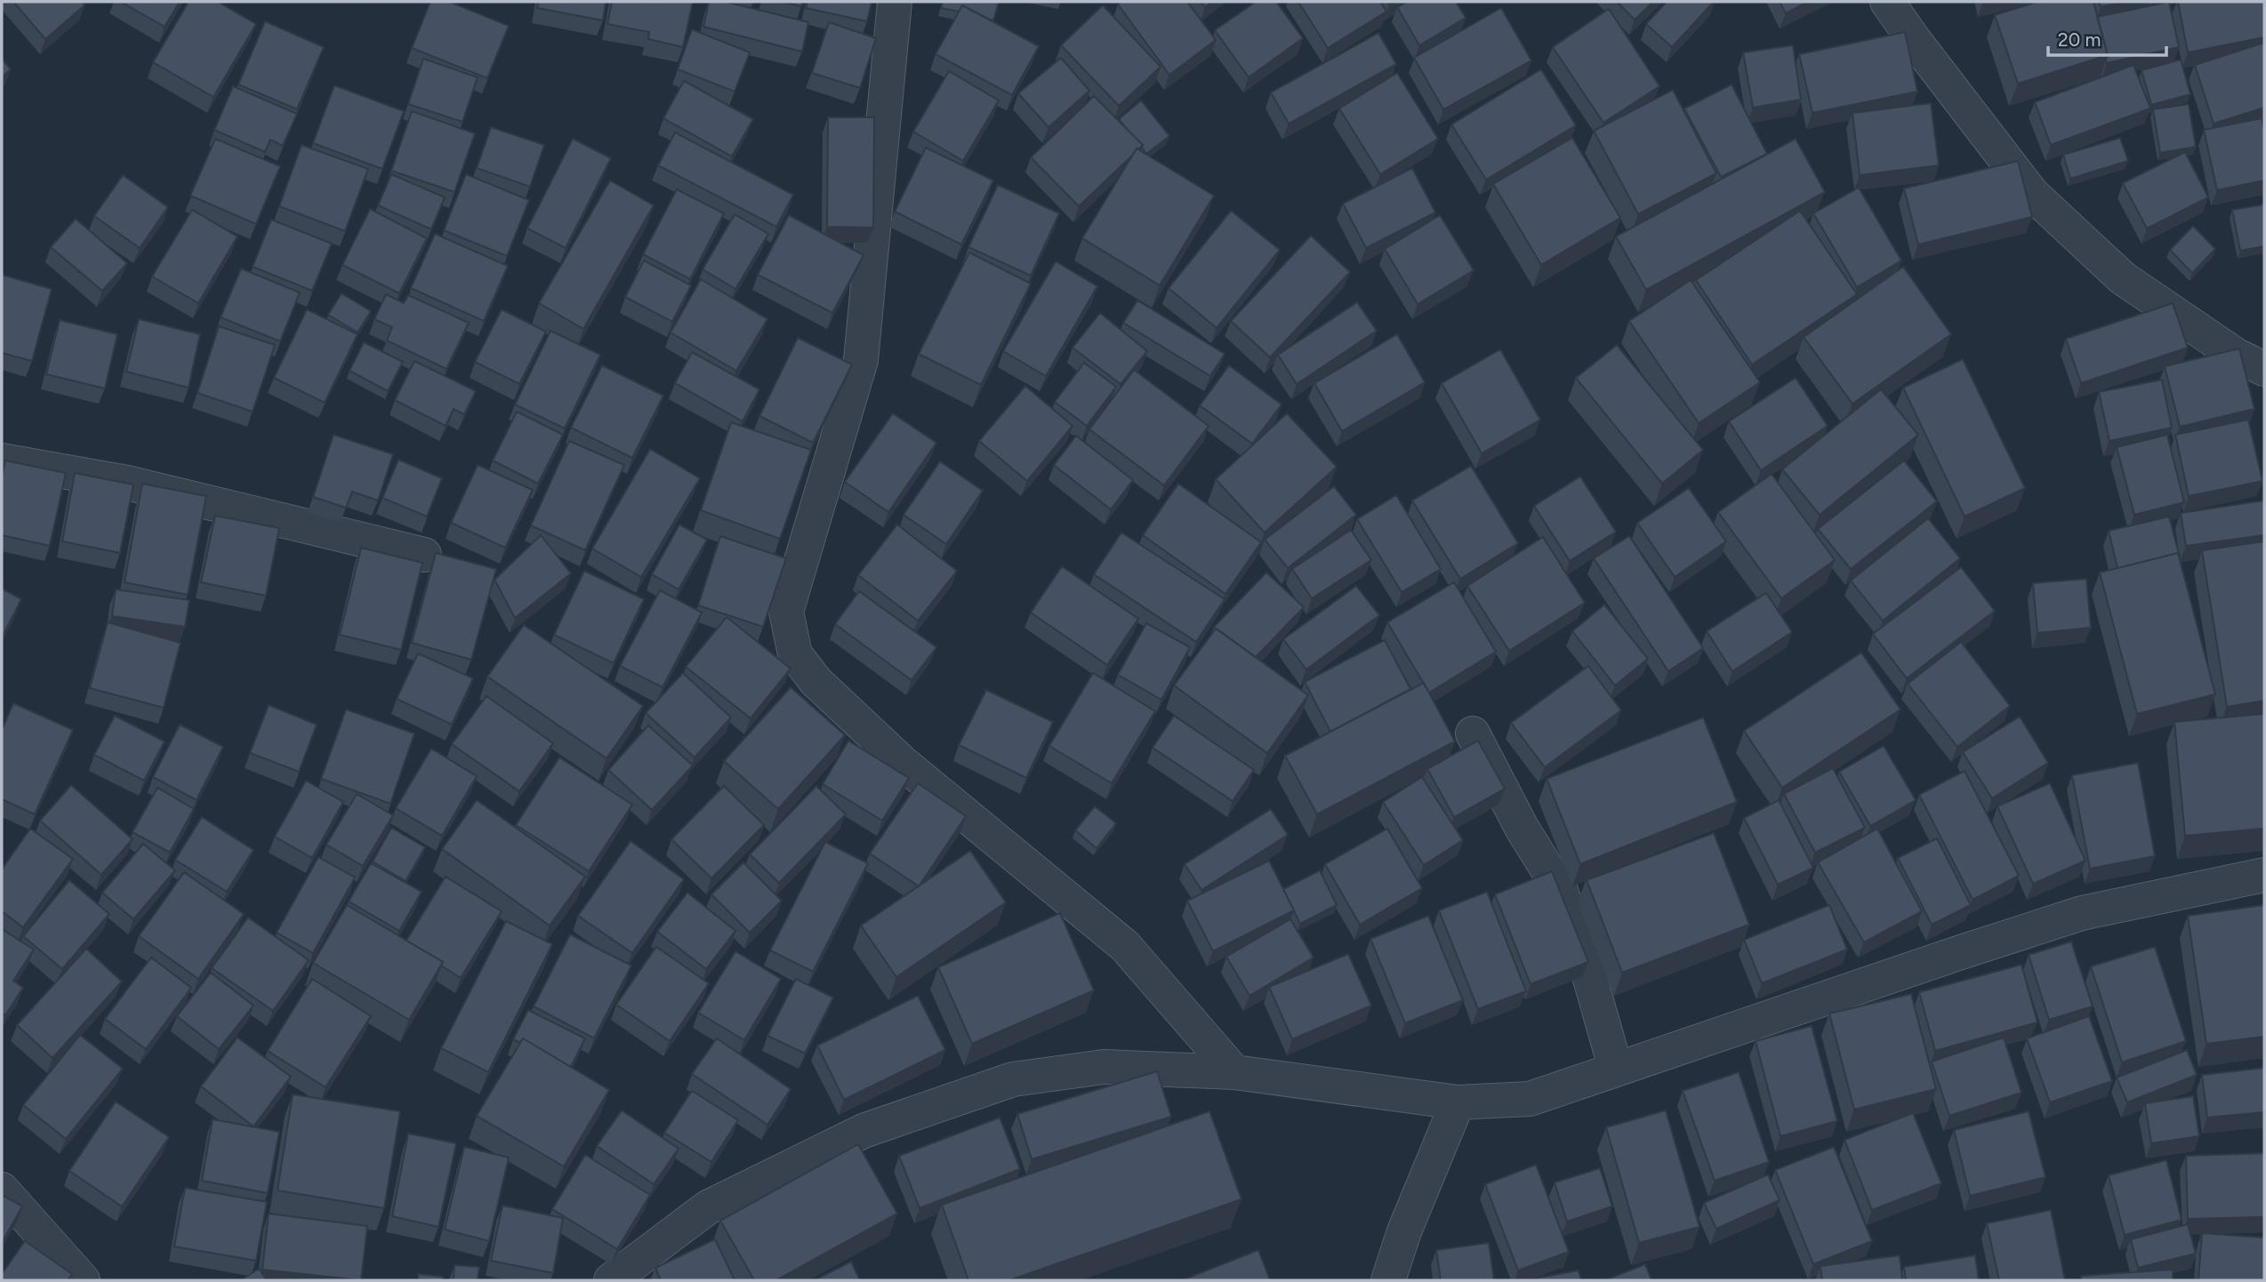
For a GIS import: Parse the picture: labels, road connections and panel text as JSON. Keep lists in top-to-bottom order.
{
  "scale_bar": "20 m"
}
